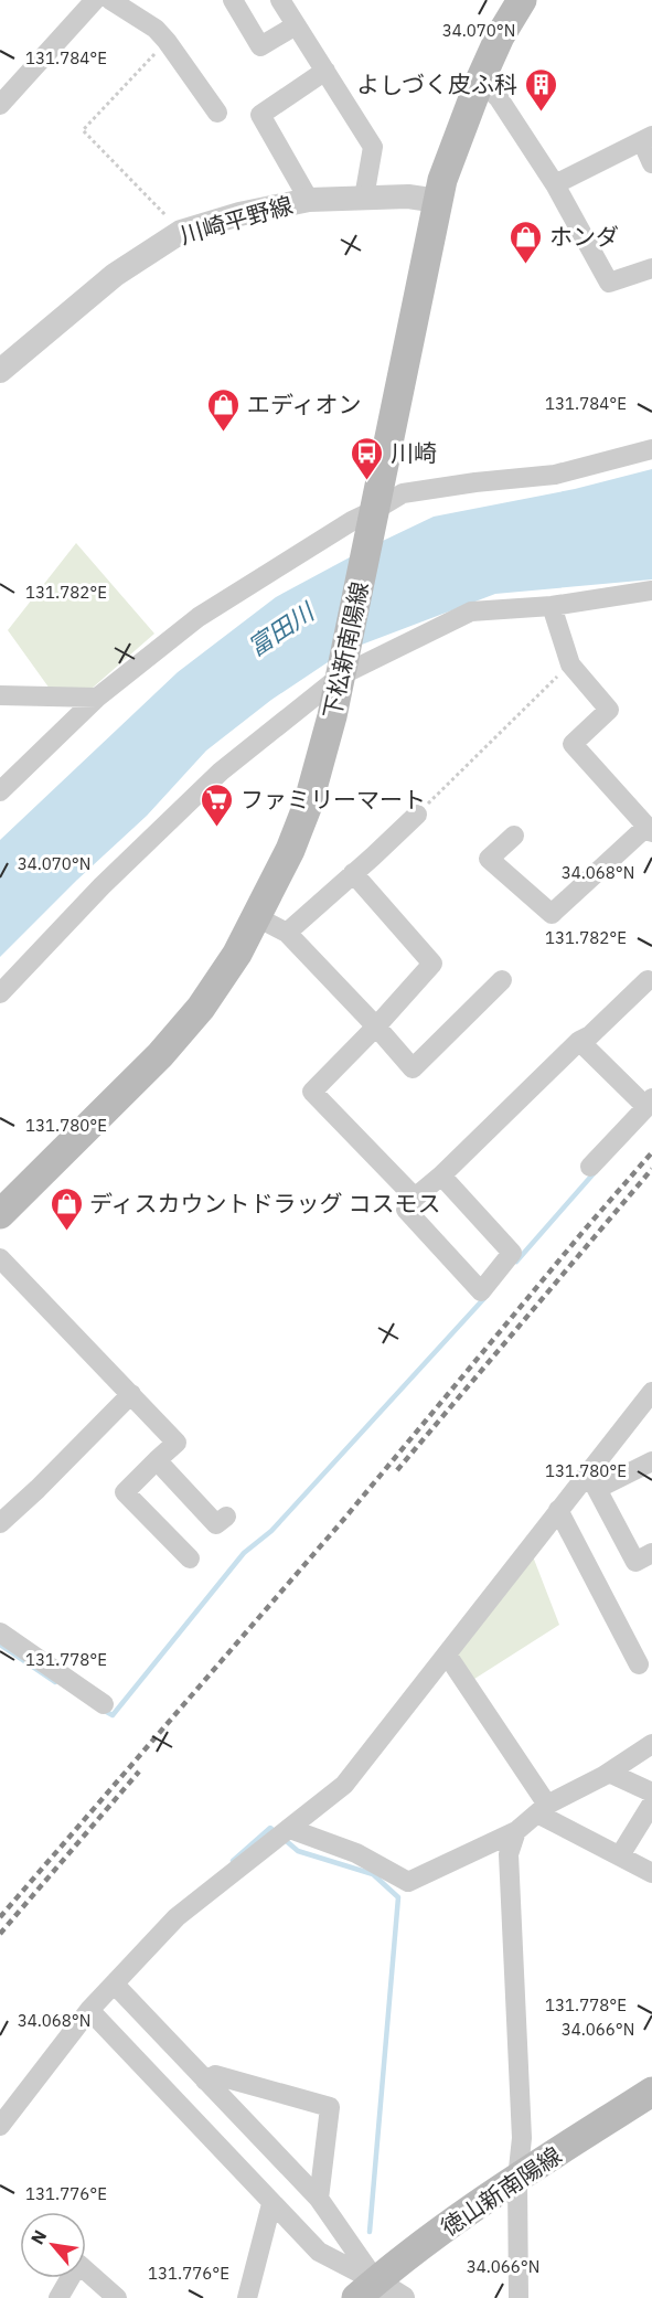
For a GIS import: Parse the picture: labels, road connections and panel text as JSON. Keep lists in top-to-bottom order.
{
  "streets": {
    "main road": ["下松新南陽線", "徳山新南陽線"],
    "street": ["川崎平野線"]
  },
  "crossings": [
    ["川崎平野線", "下松新南陽線"]
  ],
  "water": ["富田川"],
  "places": {
    "building": ["よしづく皮ふ科"],
    "shop": ["ホンダ", "エディオン", "ディスカウントドラッグ コスモス"],
    "bus stop": ["川崎"],
    "supermarket": ["ファミリーマート"]
  },
  "north": "top left",
  "coordinates": [
    "34.070°N",
    "131.784°E",
    "131.782°E",
    "34.068°N",
    "131.780°E",
    "131.778°E",
    "34.066°N",
    "131.776°E"
  ]
}
